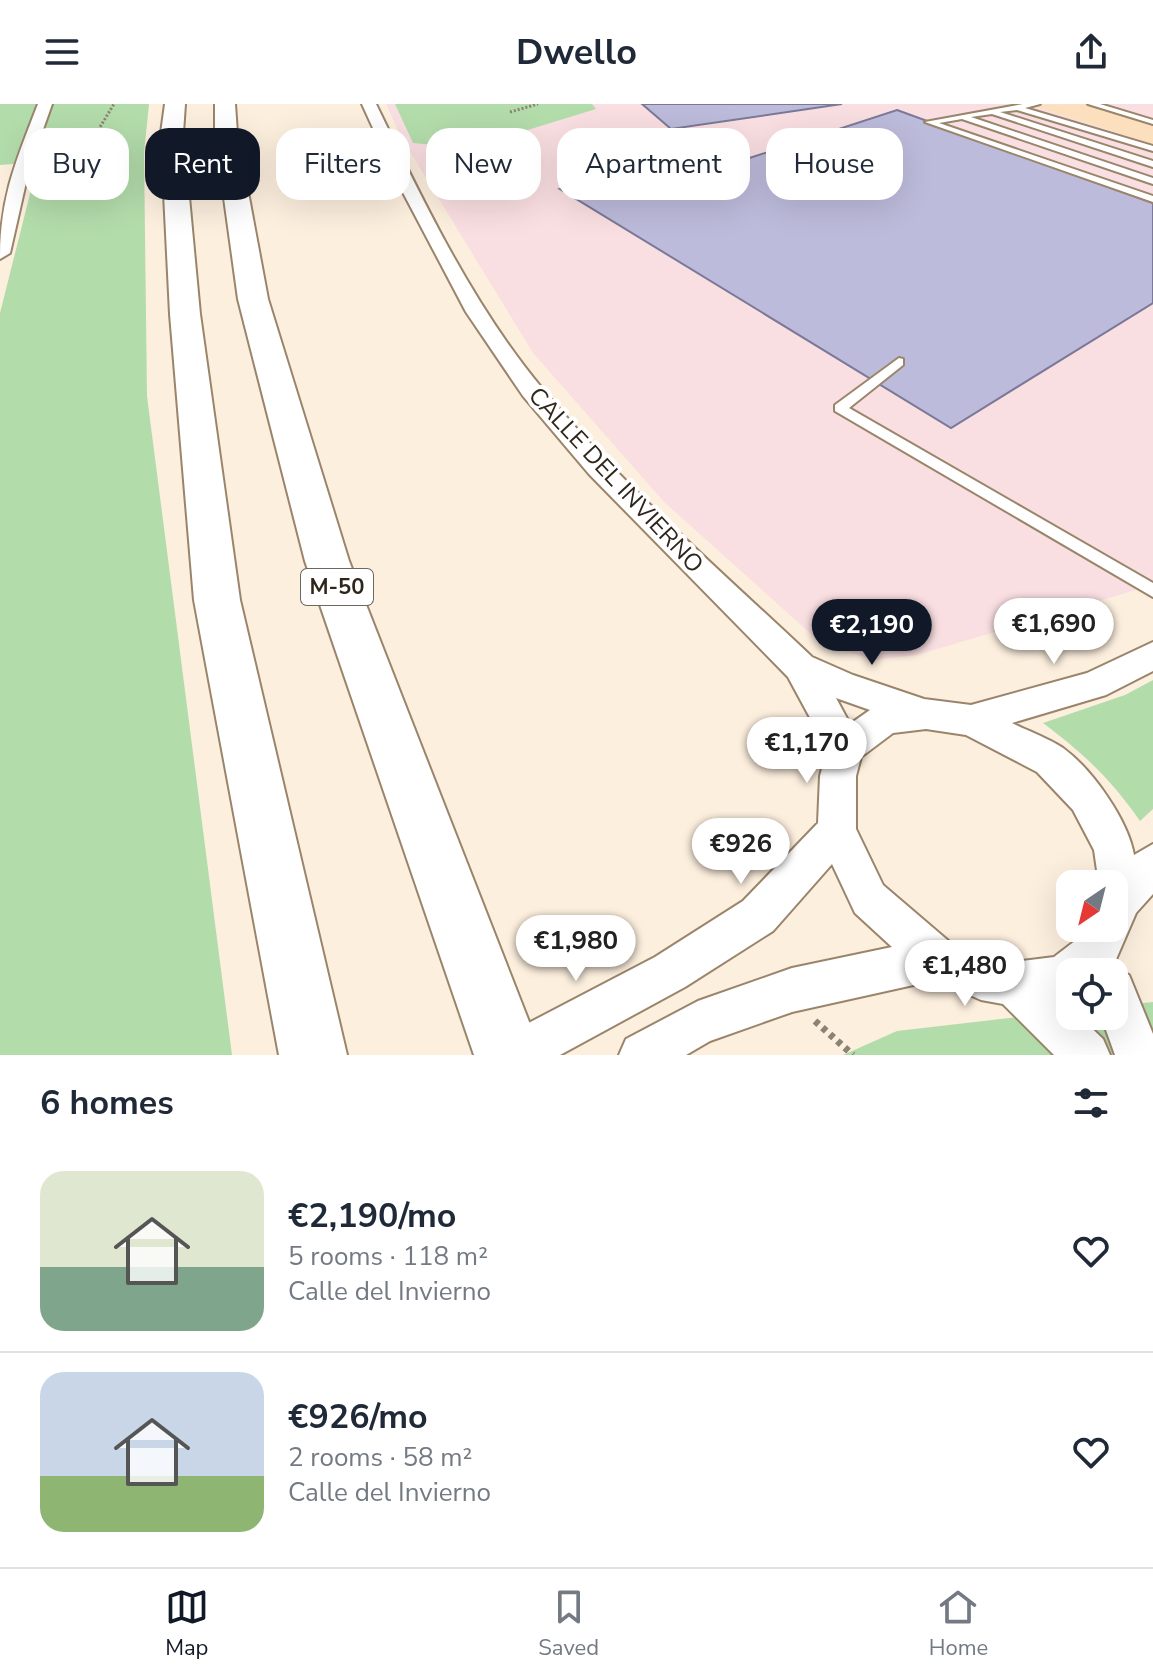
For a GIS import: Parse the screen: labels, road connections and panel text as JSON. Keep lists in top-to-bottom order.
{
  "streets": {
    "highway": ["M-50"],
    "street": ["CALLE DEL INVIERNO"]
  },
  "north": "bottom left",
  "page": {
    "header": "Dwello",
    "chip": [
      "Buy",
      "Rent",
      "Filters",
      "New",
      "Apartment",
      "House"
    ],
    "price": [
      "€1,690",
      "€2,190",
      "€1,170",
      "€926",
      "€1,980",
      "€1,480"
    ],
    "heading": "6 homes",
    "list": [
      {
        "name": "€2,190/mo",
        "note": "5 rooms · 118 m² · Calle del Invierno"
      },
      {
        "name": "€926/mo",
        "note": "2 rooms · 58 m² · Calle del Invierno"
      }
    ],
    "tabs": ["Map", "Saved", "Home"]
  }
}
